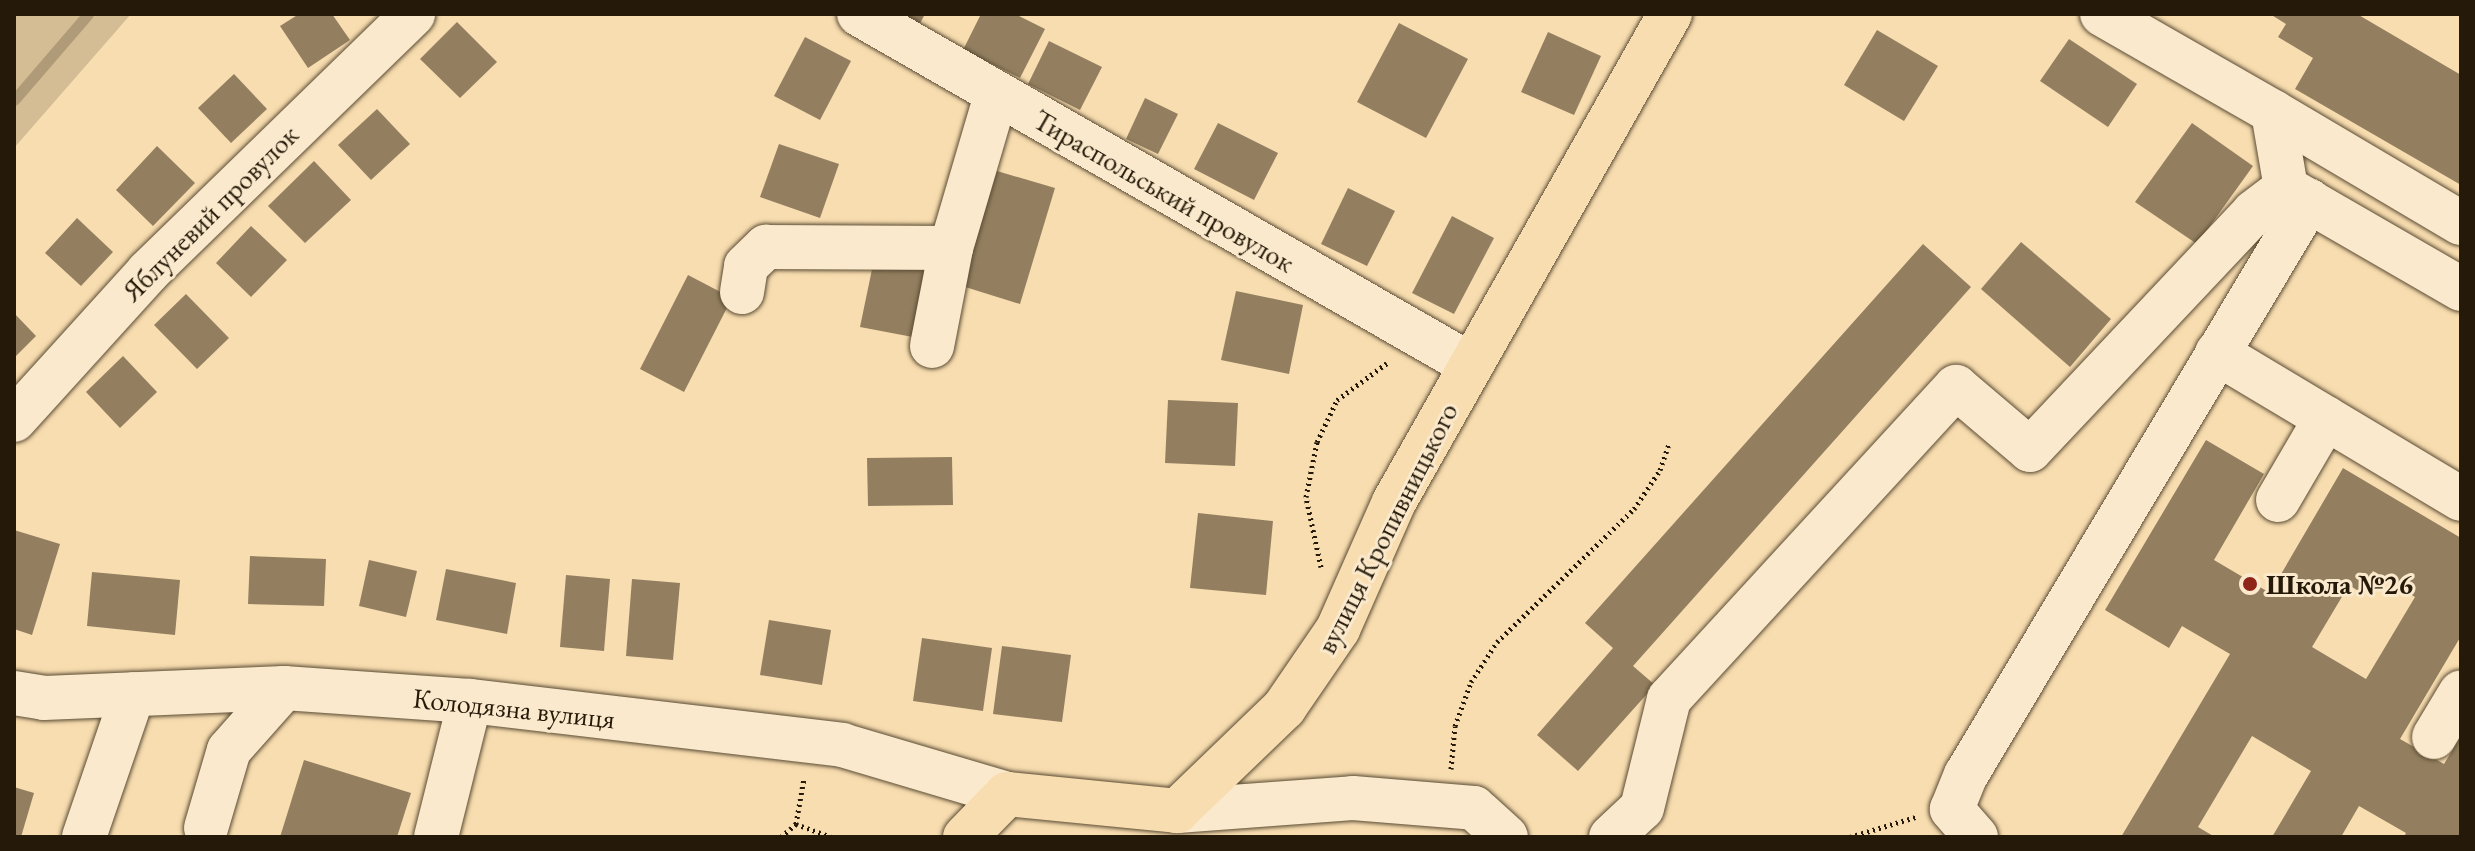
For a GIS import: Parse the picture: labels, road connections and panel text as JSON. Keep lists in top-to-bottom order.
{
  "streets": {
    "main road": ["вулиця Кропивницького"],
    "street": ["Тираспольський провулок", "Яблуневий провулок", "Колодязна вулиця"]
  },
  "crossings": [
    ["Тираспольський провулок", "вулиця Кропивницького"]
  ],
  "places": ["Школа №26"]
}
